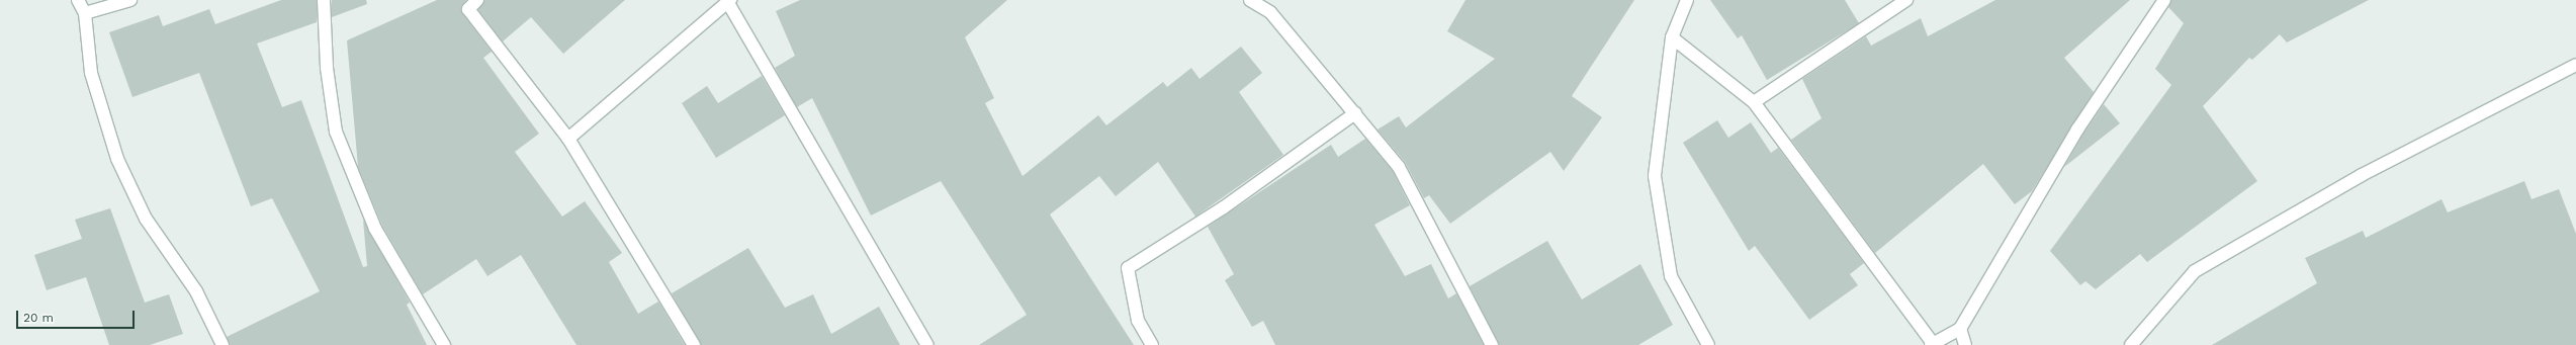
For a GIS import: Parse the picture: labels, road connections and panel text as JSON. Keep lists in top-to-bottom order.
{
  "scale_bar": "20 m"
}
